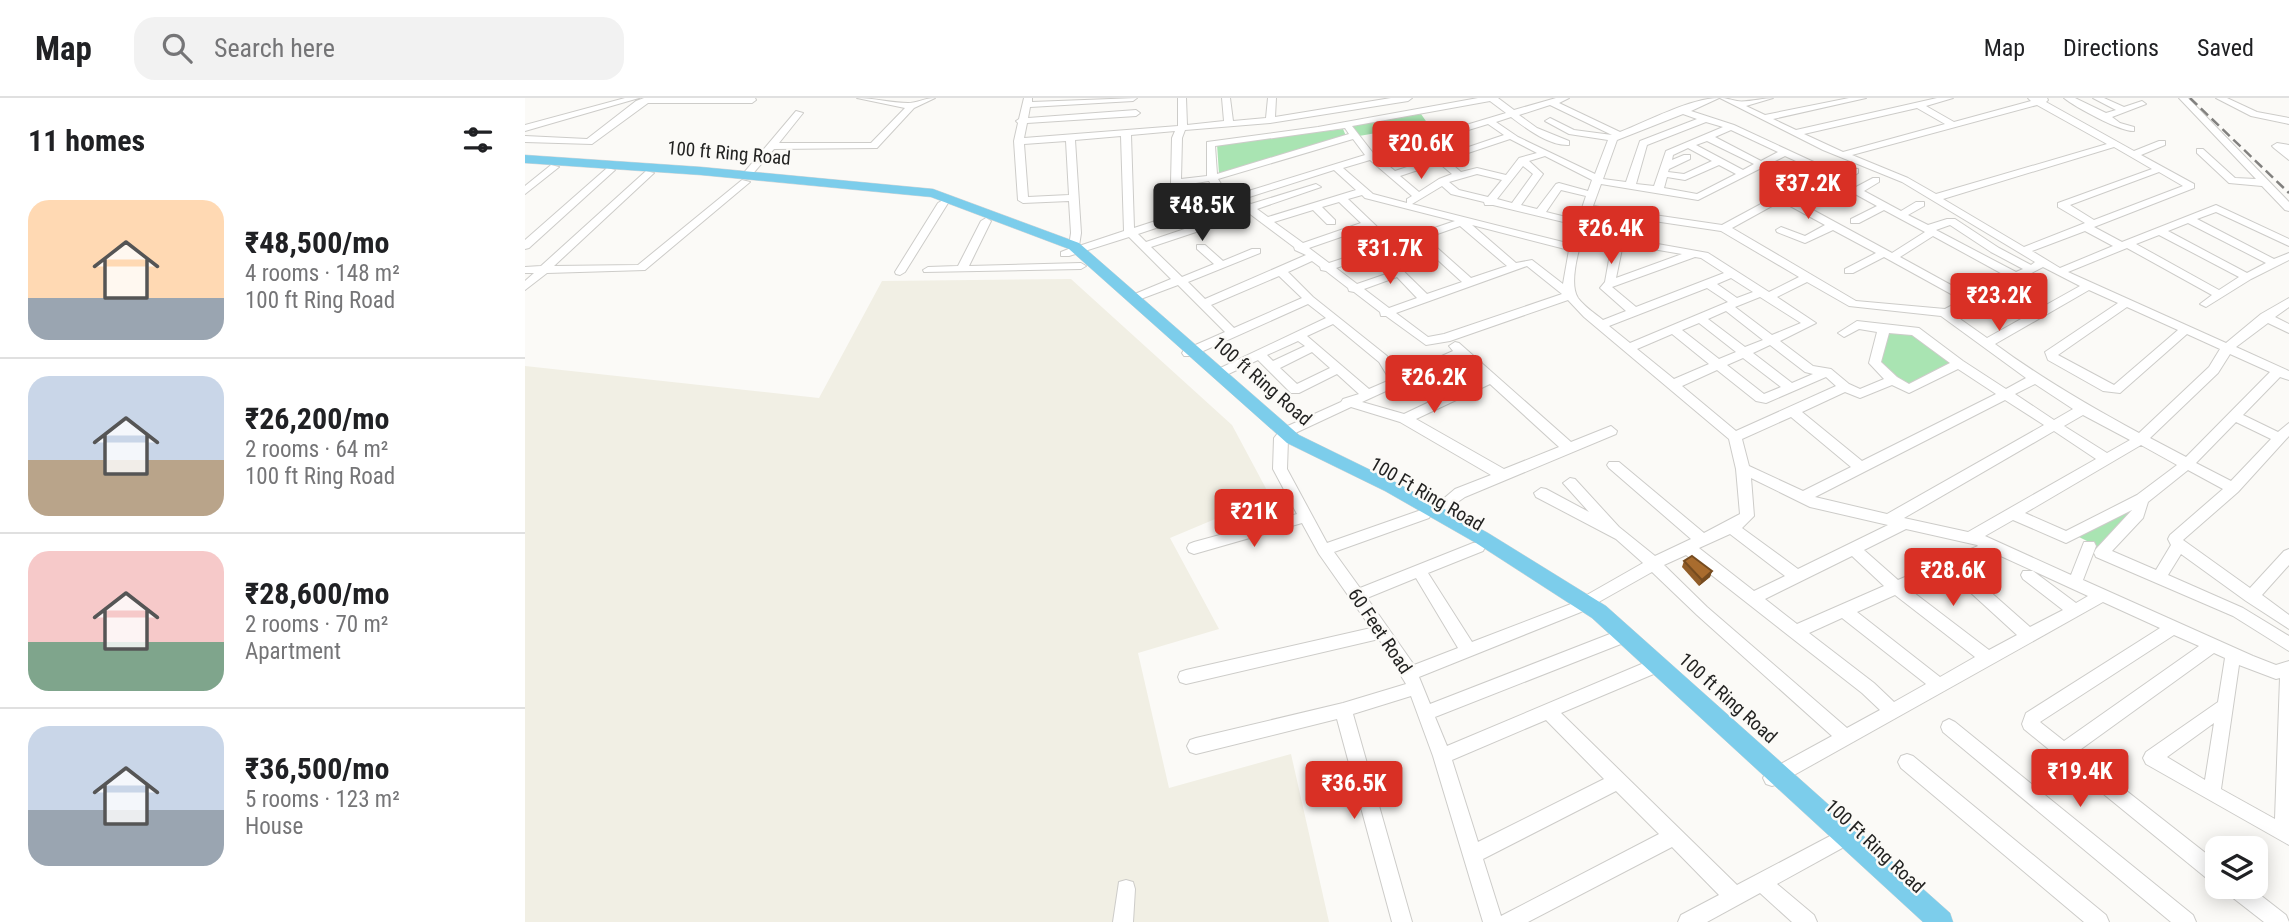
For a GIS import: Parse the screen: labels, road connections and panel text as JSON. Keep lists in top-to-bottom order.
{
  "streets": {
    "main road": ["100 ft Ring Road", "100 Ft Ring Road"],
    "street": ["60 Feet Road"]
  },
  "crossings": [
    ["100 ft Ring Road", "100 Ft Ring Road"],
    ["100 ft Ring Road", "60 Feet Road"],
    ["100 Ft Ring Road", "60 Feet Road"]
  ],
  "page": {
    "header": "Map",
    "search": "Search here",
    "nav": ["Map", "Directions", "Saved"],
    "heading": "11 homes",
    "price": [
      "₹20.6K",
      "₹37.2K",
      "₹48.5K",
      "₹26.4K",
      "₹31.7K",
      "₹23.2K",
      "₹26.2K",
      "₹21K",
      "₹28.6K",
      "₹19.4K",
      "₹36.5K"
    ],
    "list": [
      {
        "name": "₹48,500/mo",
        "note": "4 rooms · 148 m² · 100 ft Ring Road"
      },
      {
        "name": "₹26,200/mo",
        "note": "2 rooms · 64 m² · 100 ft Ring Road"
      },
      {
        "name": "₹28,600/mo",
        "note": "2 rooms · 70 m² · Apartment"
      },
      {
        "name": "₹36,500/mo",
        "note": "5 rooms · 123 m² · House"
      }
    ]
  }
}
